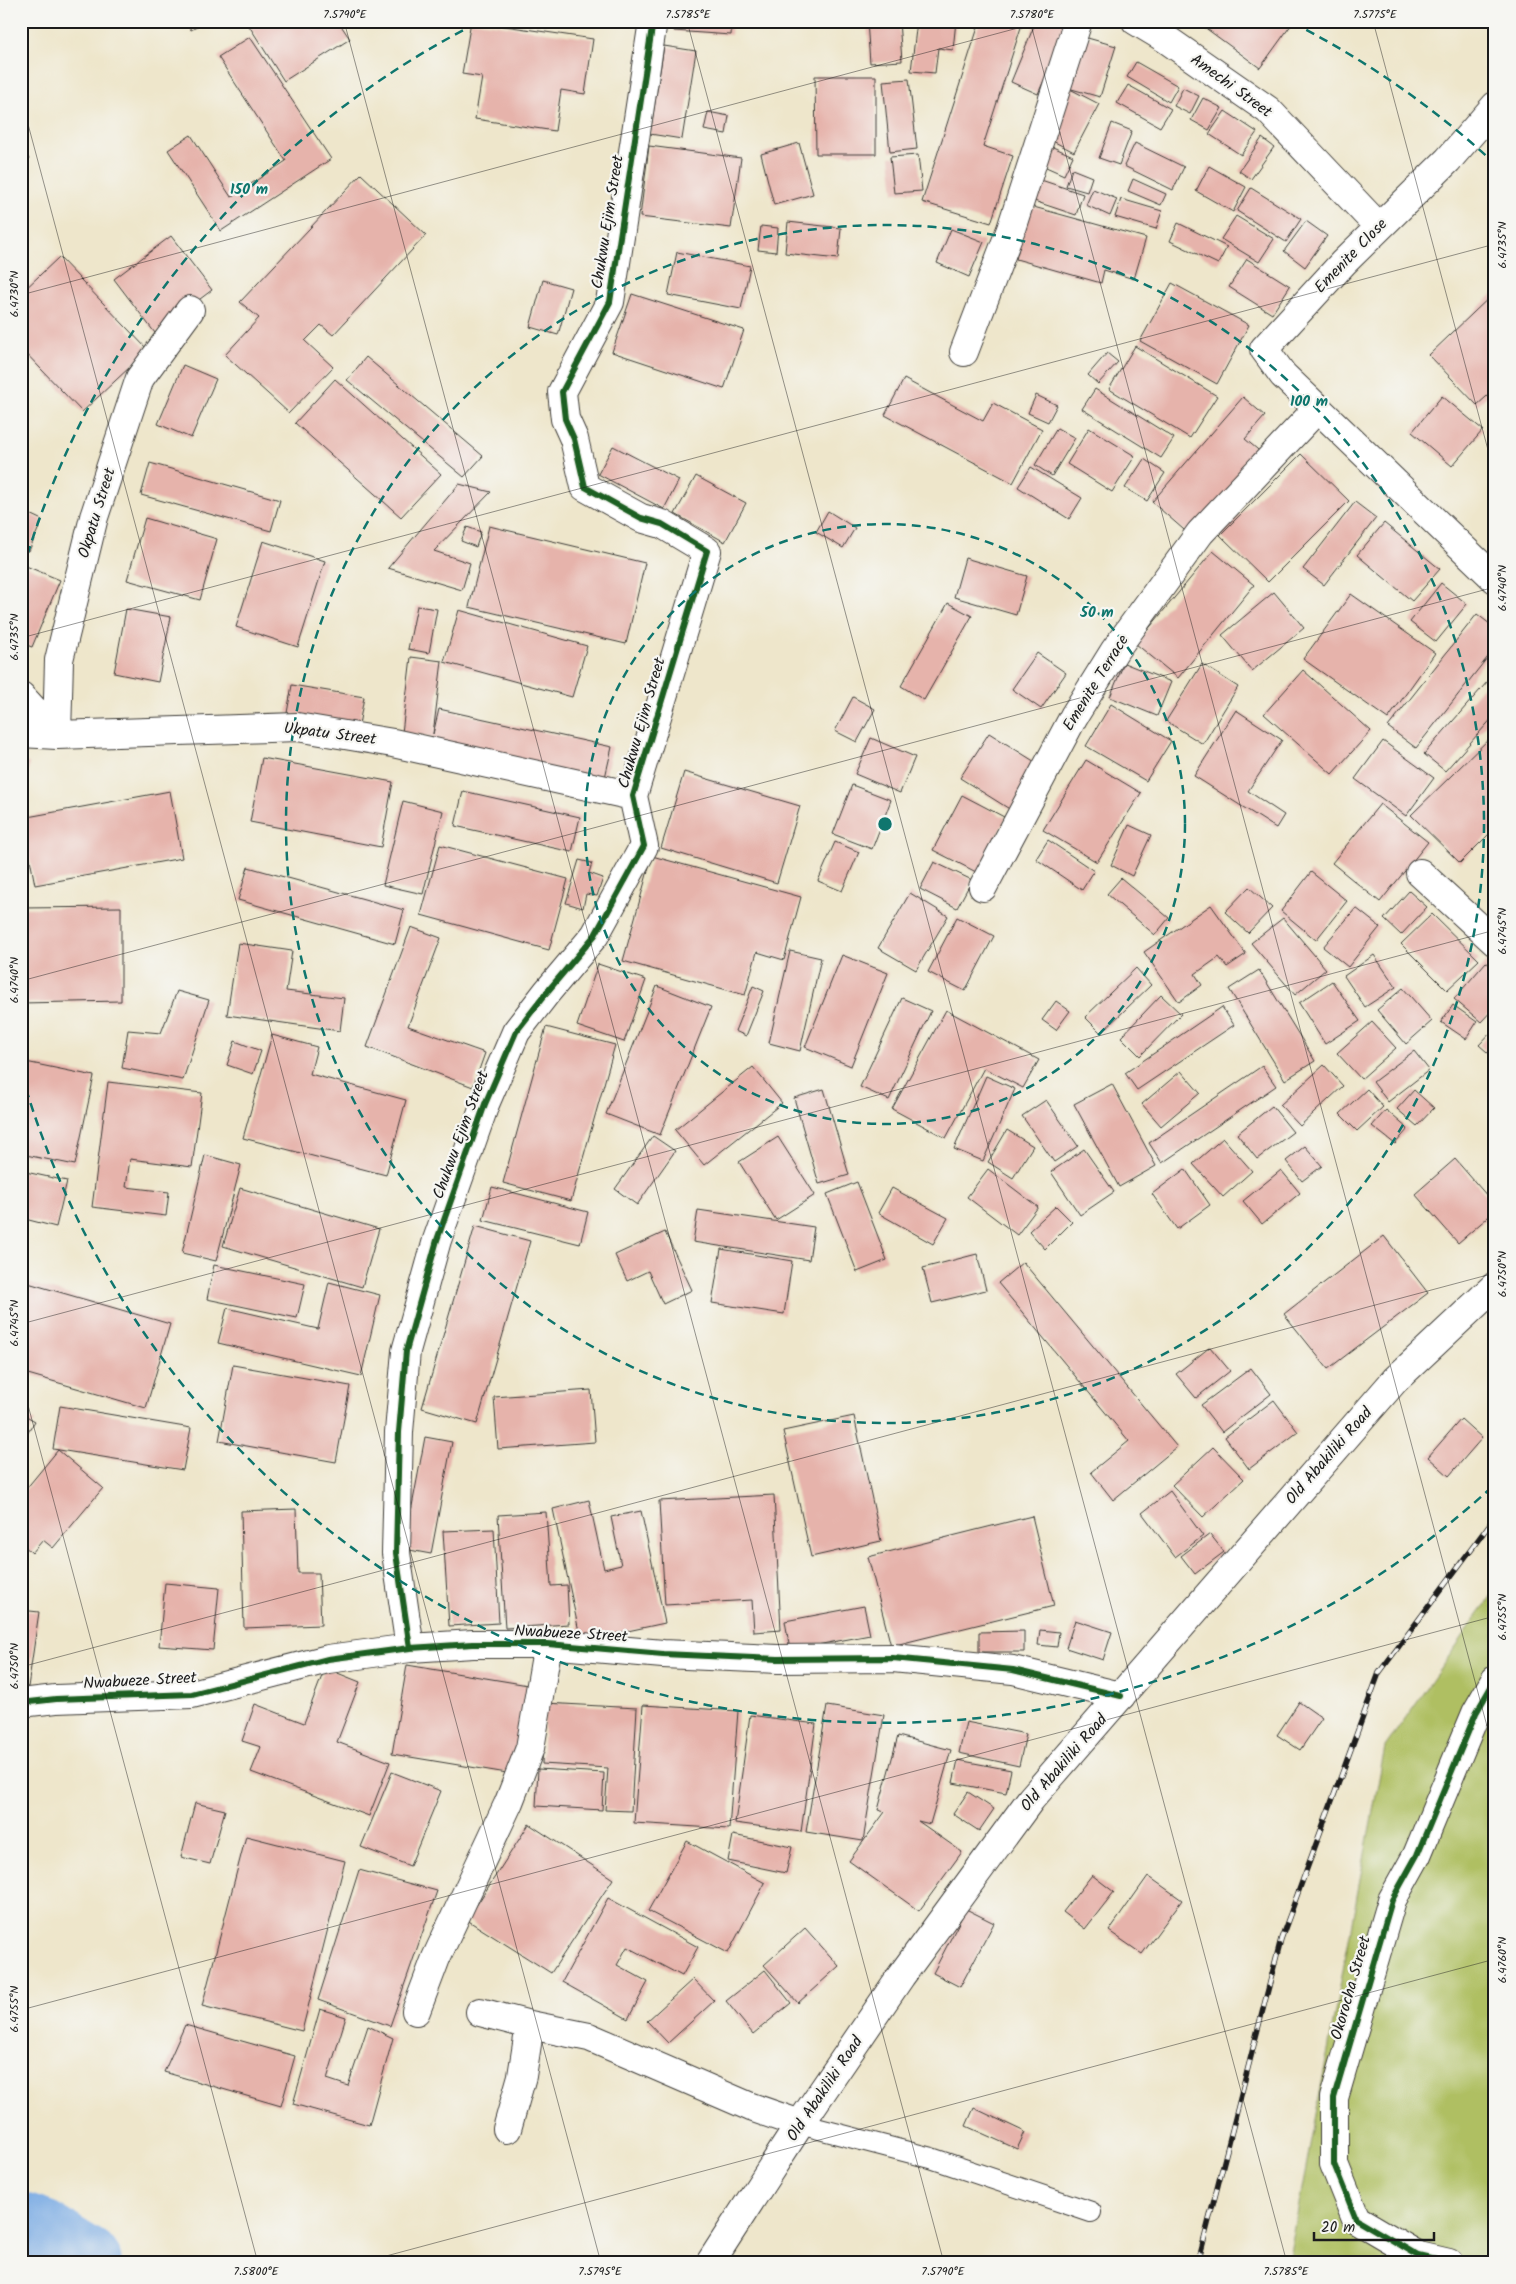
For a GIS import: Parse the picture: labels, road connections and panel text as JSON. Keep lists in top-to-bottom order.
{
  "streets": {
    "street": [
      "Amechi Street",
      "Chukwu Ejim Street",
      "Emenite Close",
      "Okpatu Street",
      "Emenite Terrace",
      "Ukpatu Street",
      "Old Abakiliki Road",
      "Nwabueze Street",
      "Okorocha Street"
    ]
  },
  "crossings": [
    ["Amechi Street", "Emenite Close"],
    ["Chukwu Ejim Street", "Ukpatu Street"],
    ["Chukwu Ejim Street", "Nwabueze Street"],
    ["Emenite Close", "Emenite Terrace"],
    ["Okpatu Street", "Ukpatu Street"],
    ["Old Abakiliki Road", "Nwabueze Street"]
  ],
  "scale_bar": "20 m",
  "coordinates": [
    "7.5790°E",
    "7.5785°E",
    "7.5780°E",
    "7.5775°E",
    "6.4735°N",
    "6.4730°N",
    "6.4740°N",
    "6.4745°N",
    "6.4750°N",
    "6.4755°N",
    "6.4760°N",
    "7.5800°E",
    "7.5795°E"
  ],
  "rings": ["150 m", "100 m", "50 m"]
}
